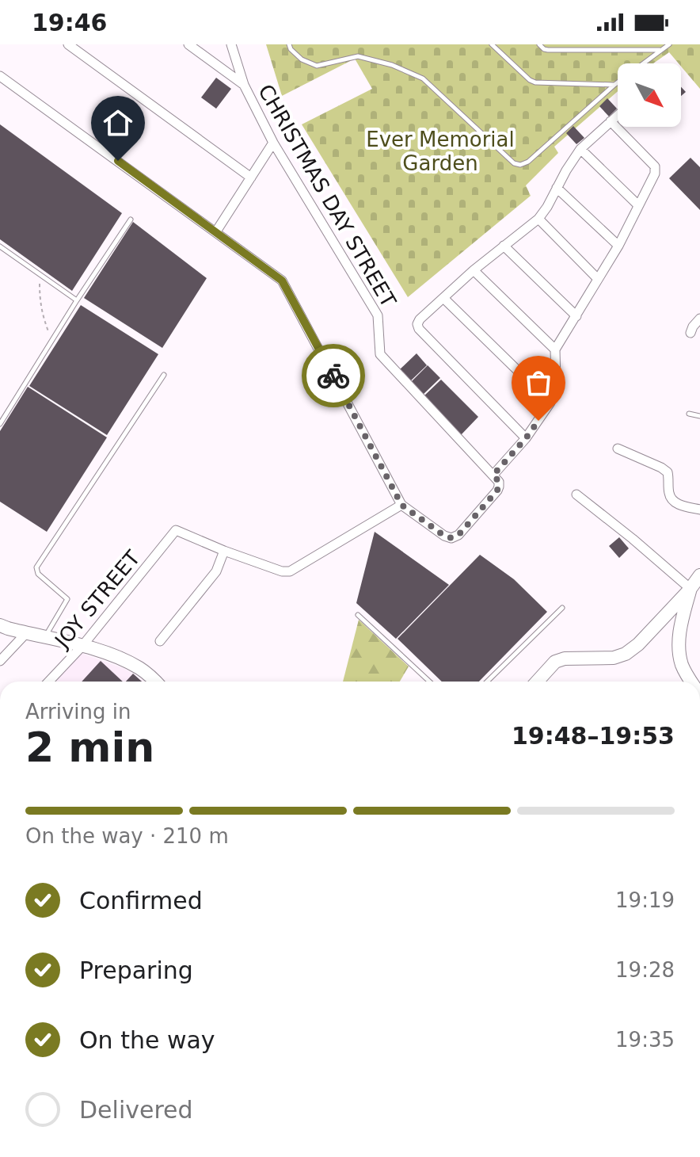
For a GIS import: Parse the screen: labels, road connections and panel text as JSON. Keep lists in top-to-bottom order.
{
  "streets": {
    "street": ["CHRISTMAS DAY STREET", "JOY STREET"]
  },
  "parks": ["Ever Memorial Garden"],
  "north": "bottom right",
  "page": {
    "status": "19:46",
    "heading": ["2 min", "Arriving in", "19:48–19:53"],
    "bar": "On the way · 210 m",
    "list": [
      ["Confirmed", "19:19"],
      ["Preparing", "19:28"],
      ["On the way", "19:35"],
      "Delivered"
    ]
  }
}
